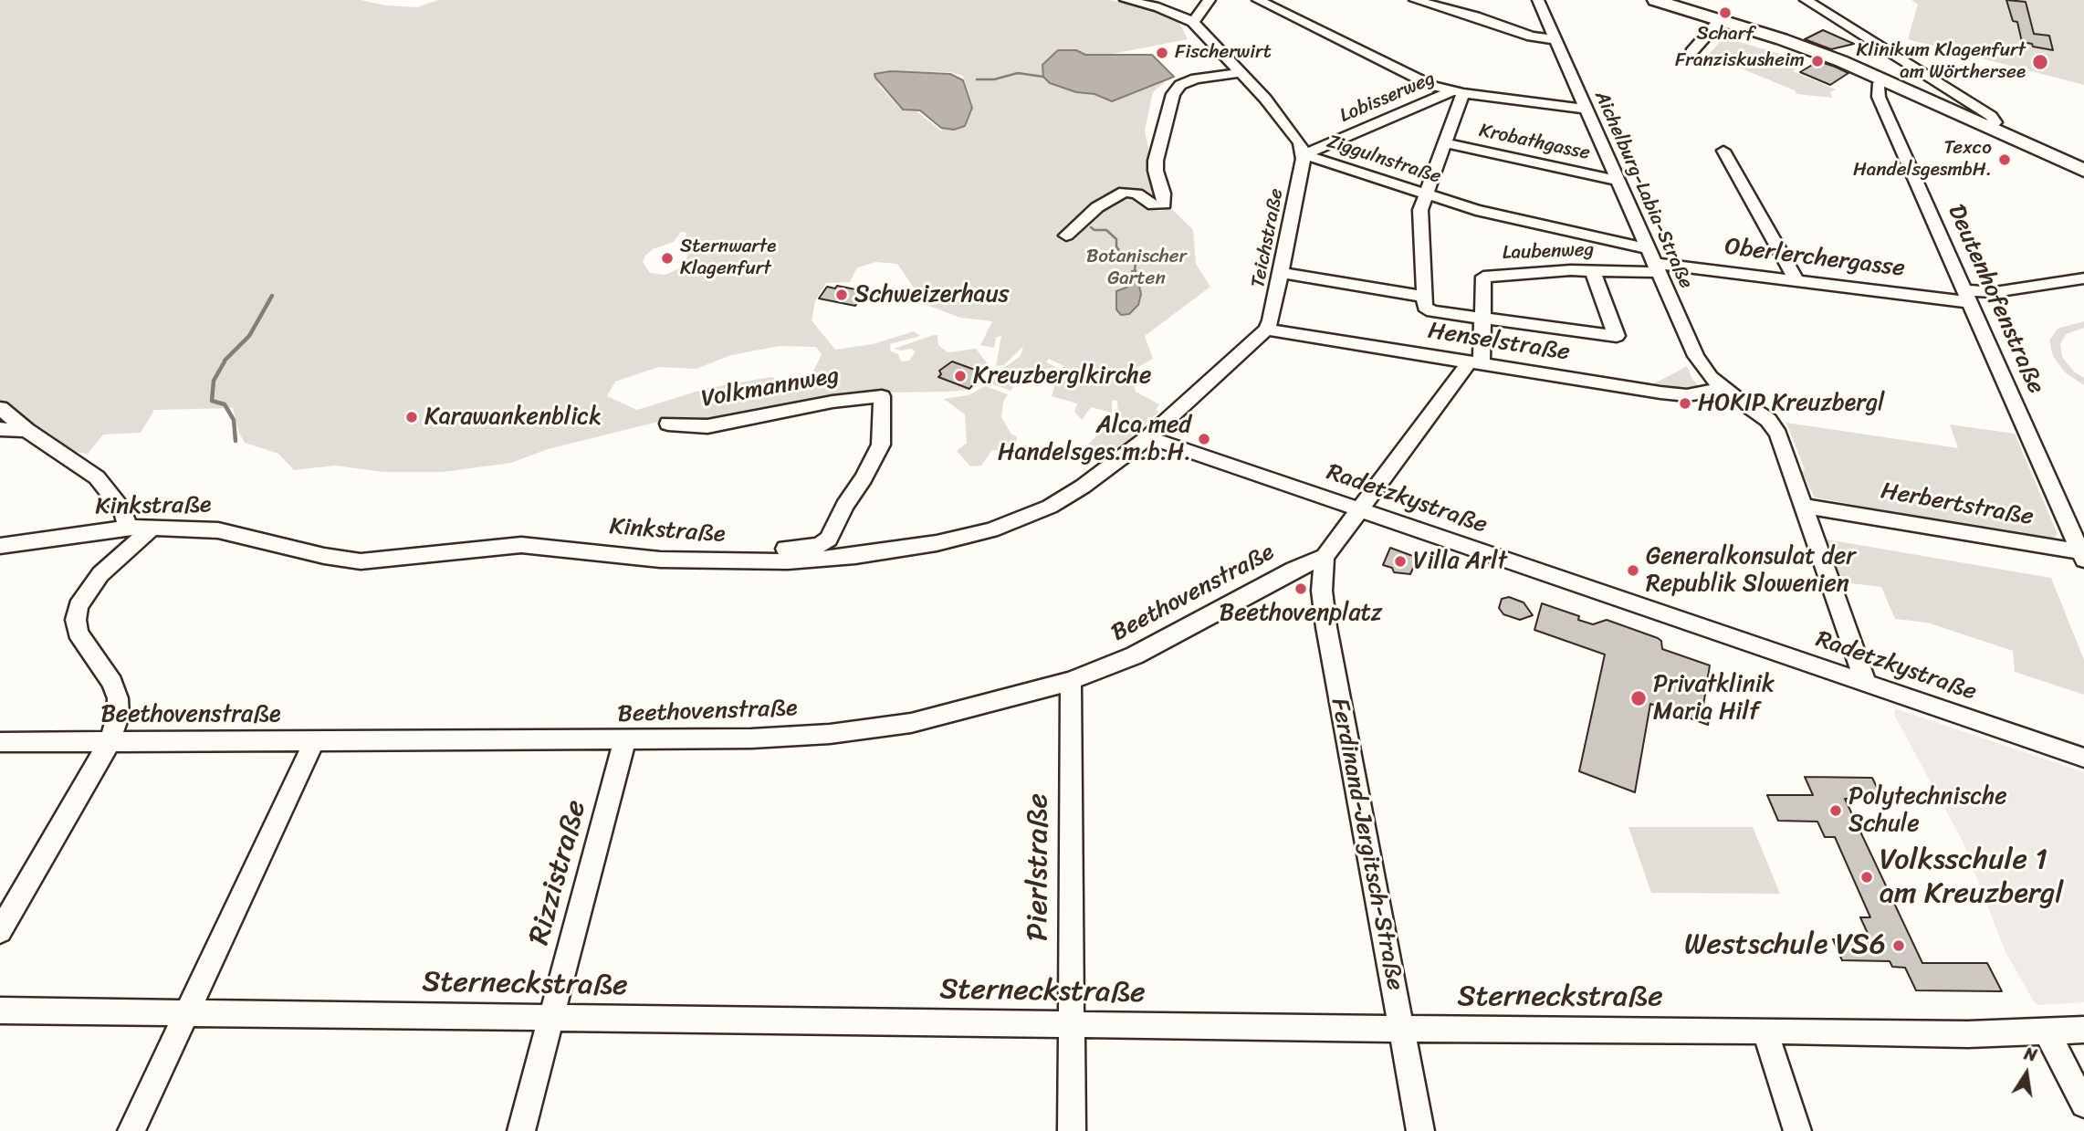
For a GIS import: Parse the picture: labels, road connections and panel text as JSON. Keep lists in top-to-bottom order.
{
  "streets": {
    "street": [
      "Lobisserweg",
      "Krobathgasse",
      "Ziggulnstraße",
      "Aichelburg-Labia-Straße",
      "Teichstraße",
      "Laubenweg",
      "Oberlerchergasse",
      "Deutenhofenstraße",
      "Henselstraße",
      "Volkmannweg",
      "Radetzkystraße",
      "Herbertstraße",
      "Kinkstraße",
      "Beethovenstraße",
      "Ferdinand-Jergitsch-Straße",
      "Pierlstraße",
      "Rizzistraße",
      "Sterneckstraße"
    ]
  },
  "crossings": [
    ["Lobisserweg", "Ziggulnstraße"],
    ["Lobisserweg", "Teichstraße"],
    ["Krobathgasse", "Aichelburg-Labia-Straße"],
    ["Ziggulnstraße", "Aichelburg-Labia-Straße"],
    ["Ziggulnstraße", "Teichstraße"],
    ["Ziggulnstraße", "Laubenweg"],
    ["Ziggulnstraße", "Oberlerchergasse"],
    ["Aichelburg-Labia-Straße", "Laubenweg"],
    ["Aichelburg-Labia-Straße", "Oberlerchergasse"],
    ["Aichelburg-Labia-Straße", "Henselstraße"],
    ["Aichelburg-Labia-Straße", "Radetzkystraße"],
    ["Aichelburg-Labia-Straße", "Herbertstraße"],
    ["Teichstraße", "Henselstraße"],
    ["Teichstraße", "Kinkstraße"],
    ["Laubenweg", "Oberlerchergasse"],
    ["Laubenweg", "Henselstraße"],
    ["Oberlerchergasse", "Deutenhofenstraße"],
    ["Deutenhofenstraße", "Herbertstraße"],
    ["Henselstraße", "Kinkstraße"],
    ["Volkmannweg", "Kinkstraße"],
    ["Radetzkystraße", "Kinkstraße"],
    ["Beethovenstraße", "Ferdinand-Jergitsch-Straße"],
    ["Beethovenstraße", "Pierlstraße"],
    ["Beethovenstraße", "Rizzistraße"],
    ["Ferdinand-Jergitsch-Straße", "Sterneckstraße"],
    ["Pierlstraße", "Sterneckstraße"],
    ["Rizzistraße", "Sterneckstraße"]
  ],
  "parks": ["Botanischer Garten"],
  "places": [
    "Scharf",
    "Fischerwirt",
    "Franziskusheim",
    "Klinikum Klagenfurt am Wörthersee",
    "Texco HandelsgesmbH.",
    "Sternwarte Klagenfurt",
    "Schweizerhaus",
    "Kreuzberglkirche",
    "HOKIP Kreuzbergl",
    "Karawankenblick",
    "Alca med Handelsges.m.b.H.",
    "Villa Arlt",
    "Generalkonsulat der Republik Slowenien",
    "Beethovenplatz",
    "Privatklinik Maria Hilf",
    "Polytechnische Schule",
    "Volksschule 1 am Kreuzbergl",
    "Westschule VS6"
  ],
  "north": "top"
}
